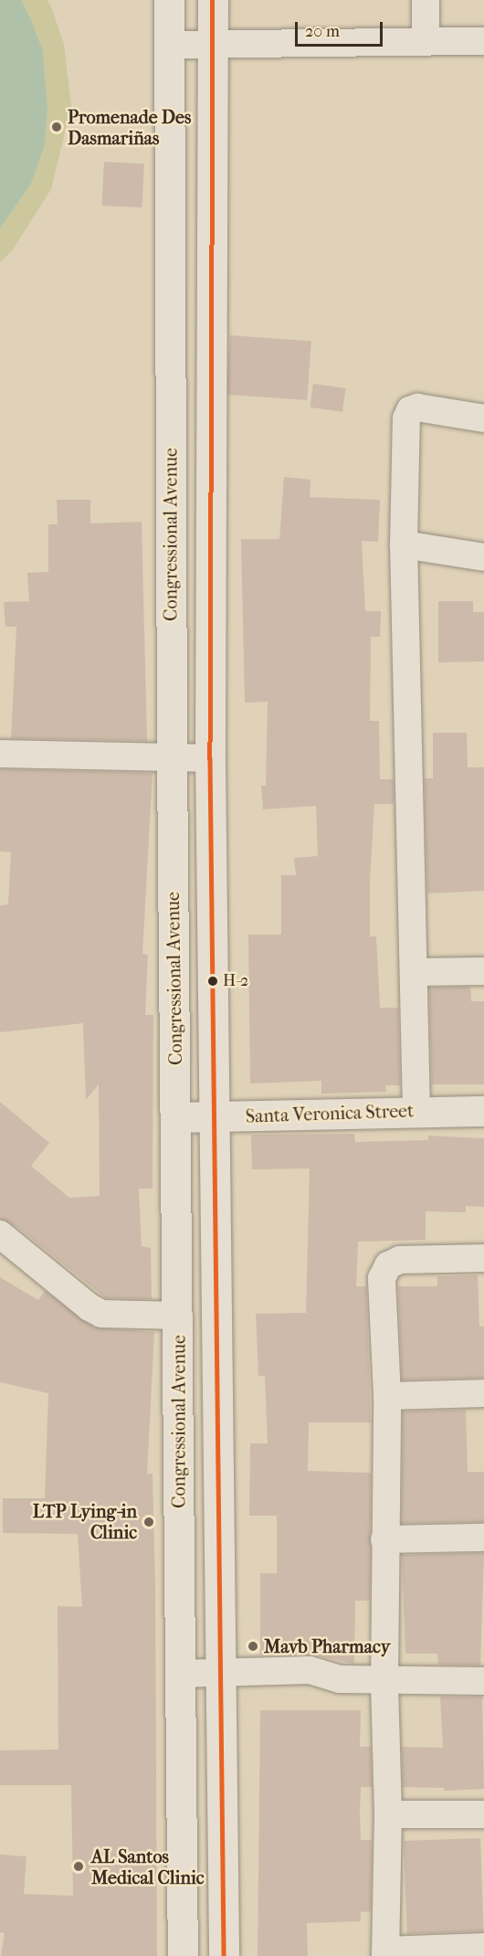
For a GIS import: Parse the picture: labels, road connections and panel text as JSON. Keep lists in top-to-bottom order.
{
  "streets": {
    "main road": ["Congressional Avenue", "Santa Veronica Street"]
  },
  "crossings": [
    ["Congressional Avenue", "Santa Veronica Street"]
  ],
  "places": [
    "Promenade Des Dasmariñas",
    "H-2",
    "LTP Lying-in Clinic",
    "Mavb Pharmacy",
    "AL Santos Medical Clinic"
  ],
  "scale_bar": "20 m"
}
